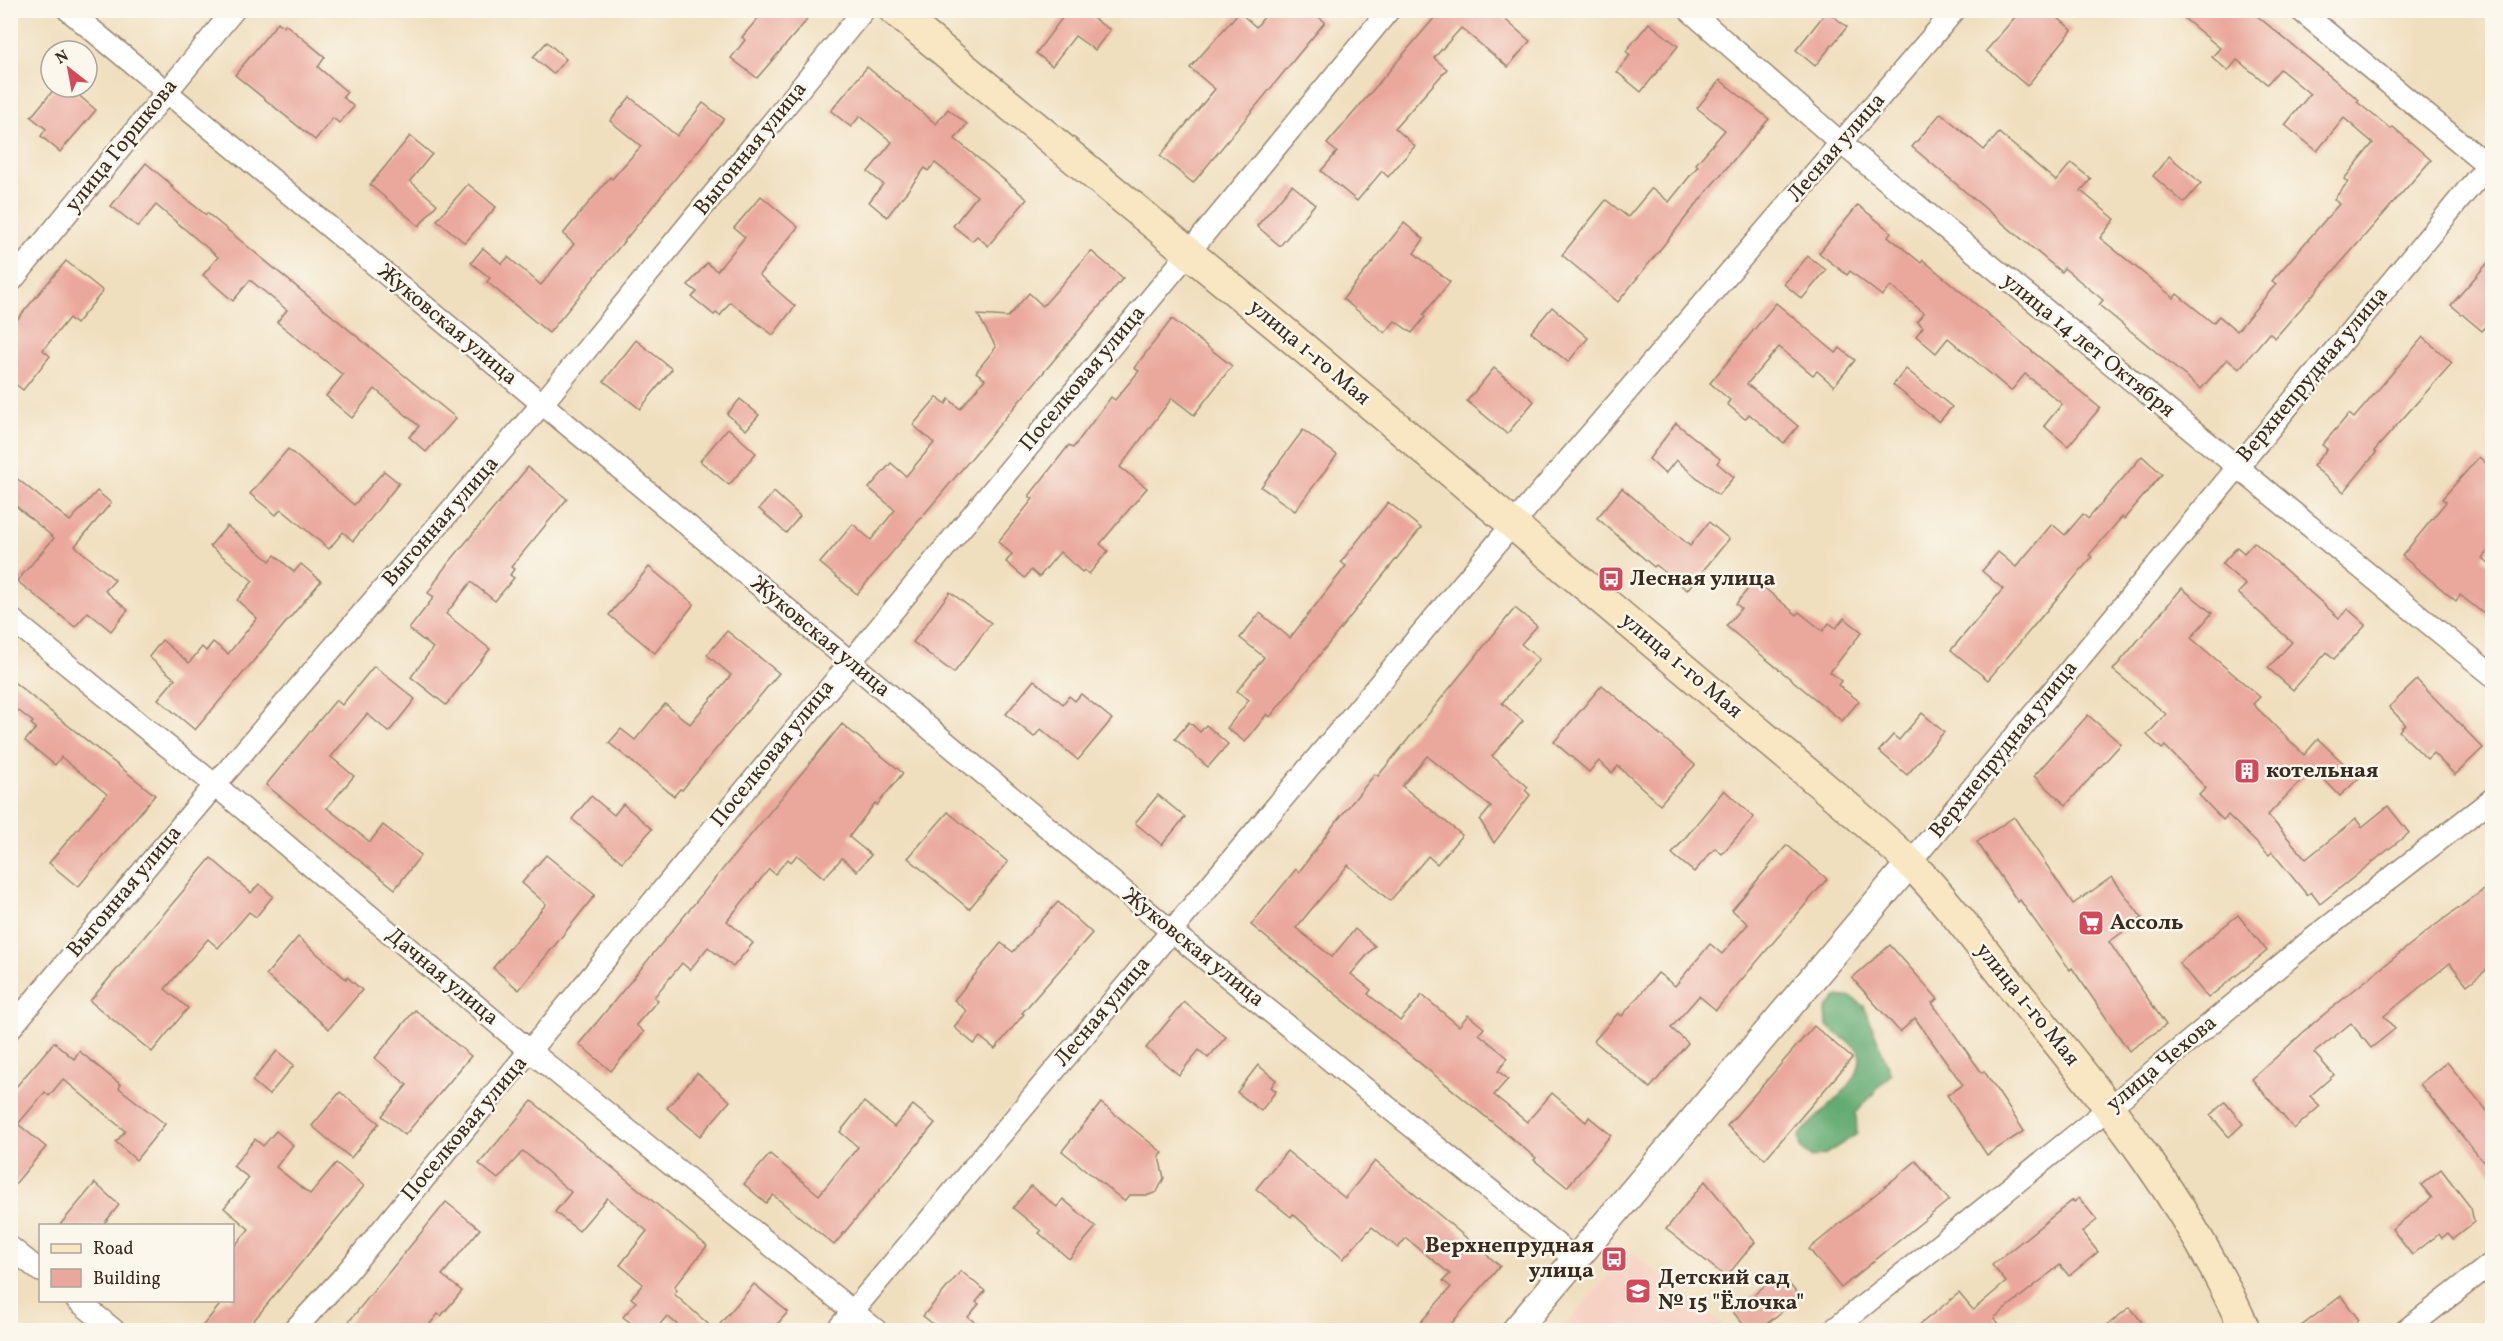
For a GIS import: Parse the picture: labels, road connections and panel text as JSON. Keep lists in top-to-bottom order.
{
  "streets": {
    "main road": ["улица 1-го Мая"],
    "street": [
      "улица Горшкова",
      "Лесная улица",
      "Выгонная улица",
      "Жуковская улица",
      "улица 14 лет Октября",
      "Верхнепрудная улица",
      "Поселковая улица",
      "Дачная улица",
      "улица Чехова"
    ]
  },
  "crossings": [
    ["улица Горшкова", "Жуковская улица"],
    ["Лесная улица", "Жуковская улица"],
    ["Лесная улица", "улица 14 лет Октября"],
    ["Лесная улица", "улица 1-го Мая"],
    ["Лесная улица", "Дачная улица"],
    ["Выгонная улица", "Жуковская улица"],
    ["Выгонная улица", "Дачная улица"],
    ["Жуковская улица", "Верхнепрудная улица"],
    ["Жуковская улица", "Поселковая улица"],
    ["улица 14 лет Октября", "Верхнепрудная улица"],
    ["улица 1-го Мая", "Верхнепрудная улица"],
    ["улица 1-го Мая", "Поселковая улица"],
    ["улица 1-го Мая", "улица Чехова"],
    ["Поселковая улица", "Дачная улица"]
  ],
  "places": {
    "bus stop": ["Лесная улица", "Верхнепрудная улица"],
    "building": ["котельная"],
    "supermarket": ["Ассоль"],
    "school or university": ["Детский сад № 15 \"Ёлочка\""]
  },
  "legend": ["Road", "Building"],
  "north": "top left"
}
